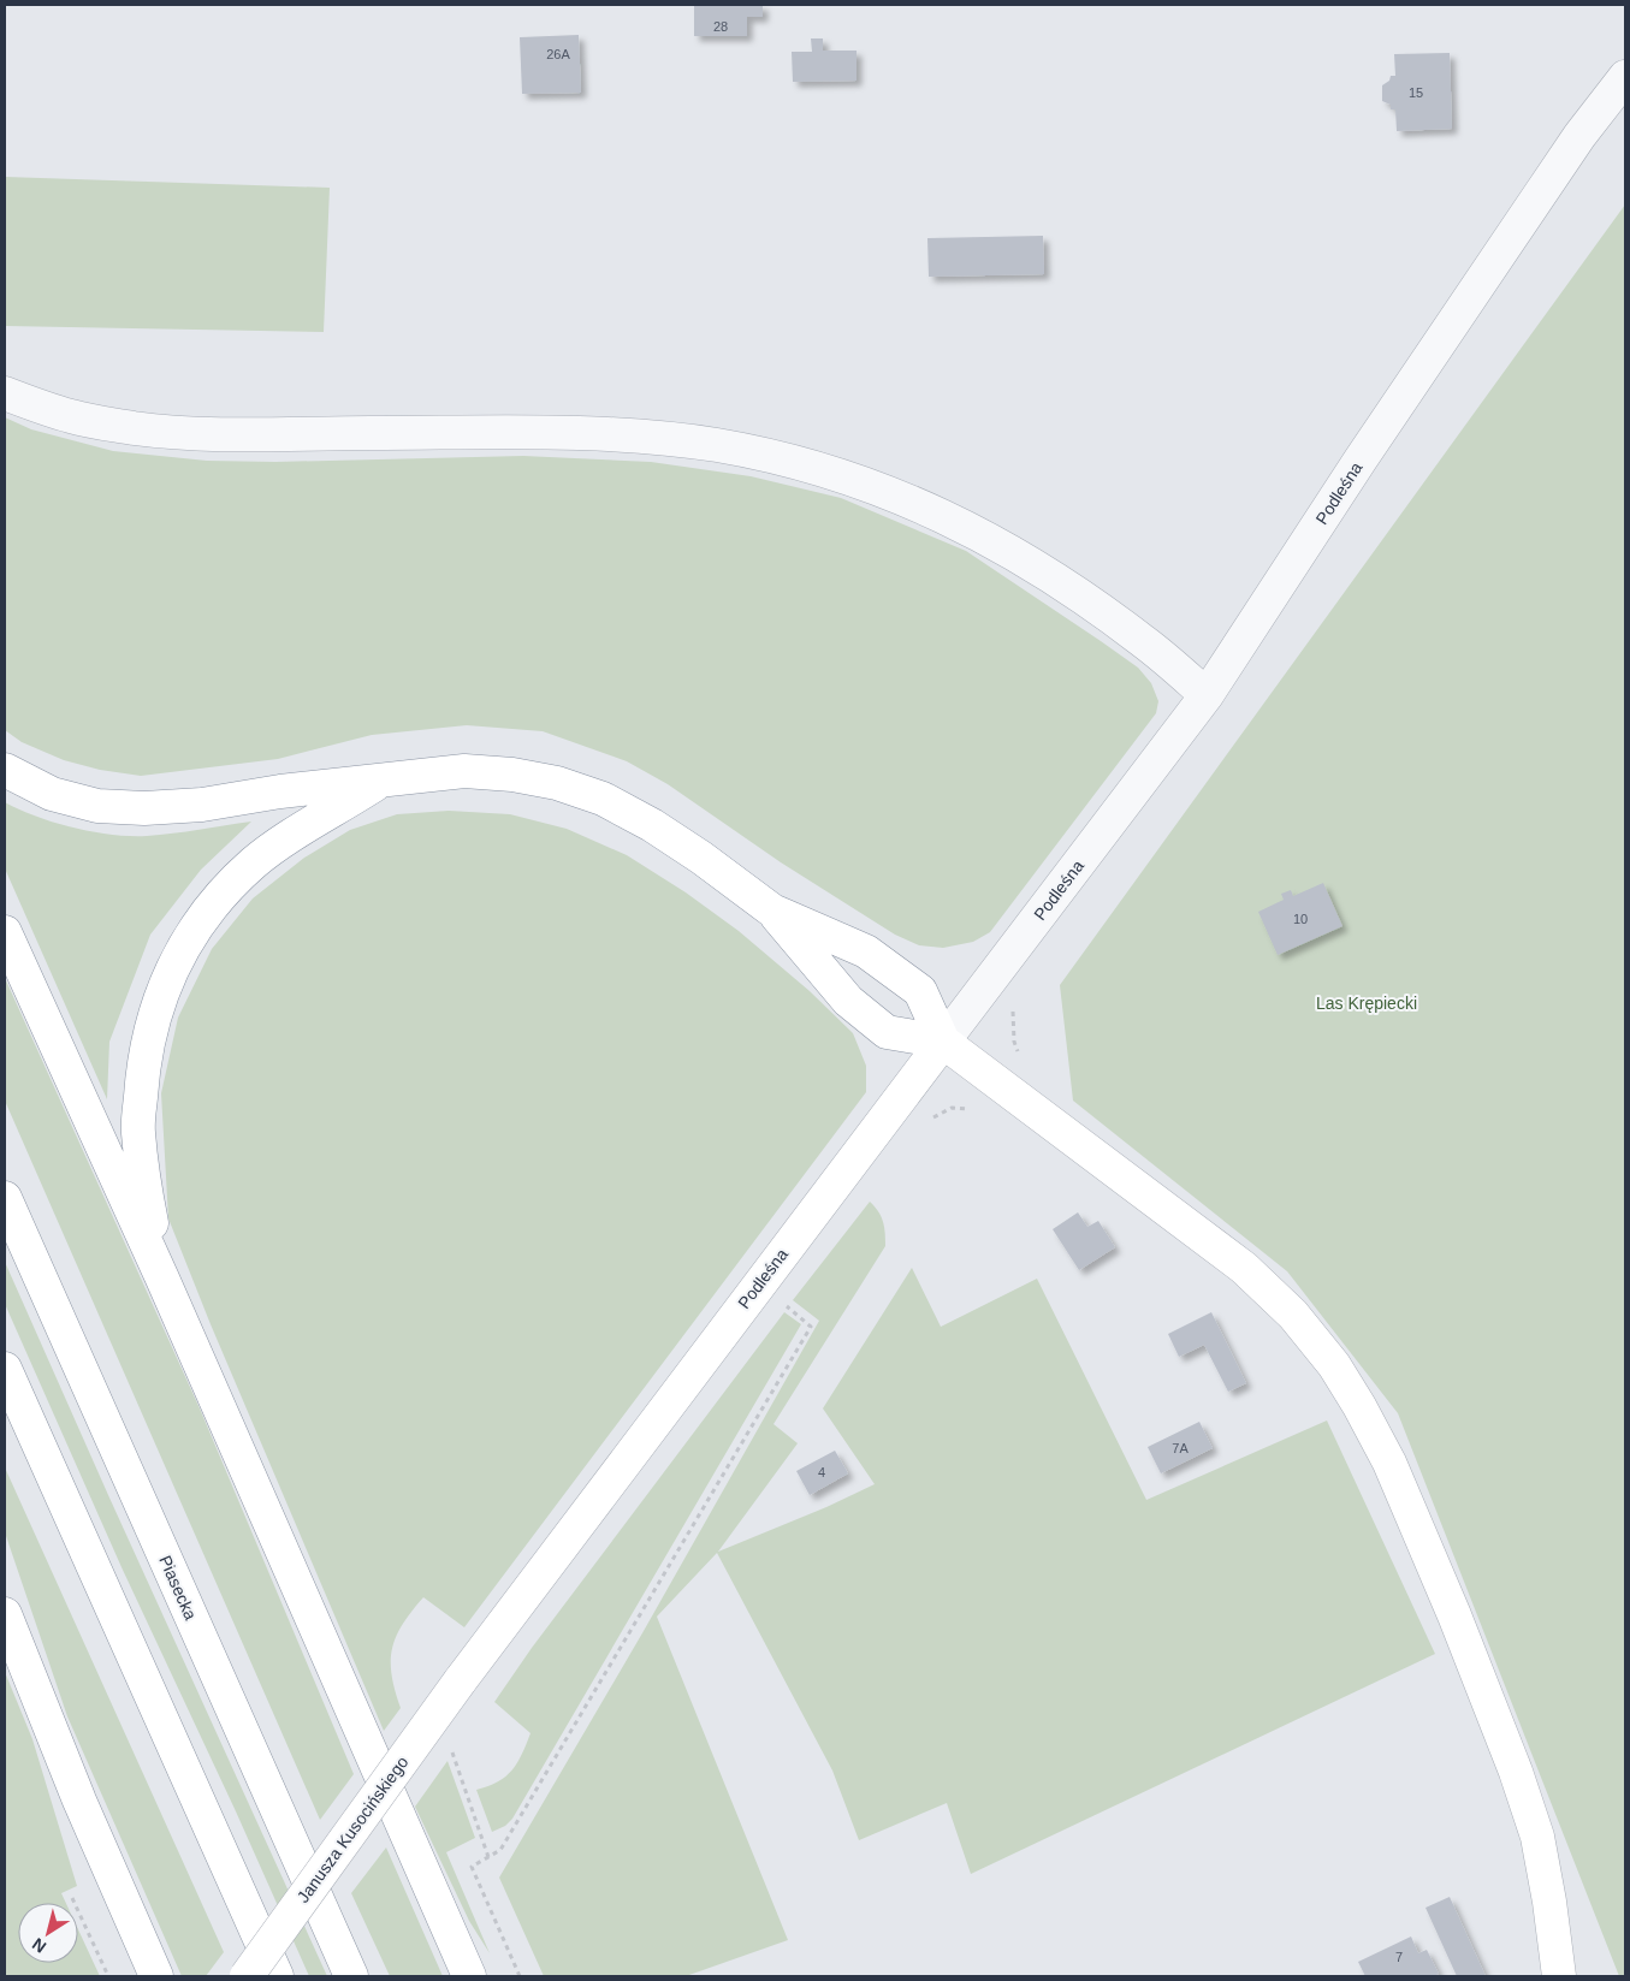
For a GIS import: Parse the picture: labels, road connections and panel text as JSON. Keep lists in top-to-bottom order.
{
  "streets": {
    "main road": ["Podleśna", "Piasecka", "Janusza Kusocińskiego"]
  },
  "crossings": [
    ["Podleśna", "Janusza Kusocińskiego"]
  ],
  "parks": ["Las Krępiecki"],
  "house_numbers": [
    "28",
    "26A",
    "15",
    "10",
    "7A",
    "4",
    "7"
  ],
  "north": "bottom left"
}
